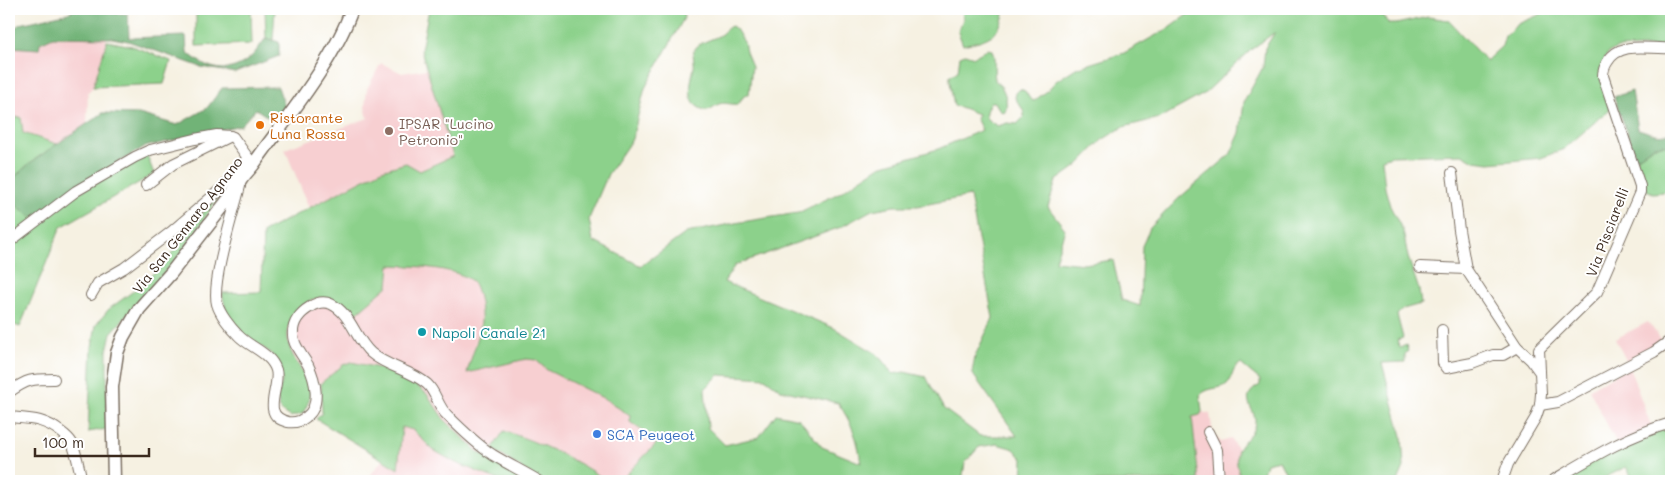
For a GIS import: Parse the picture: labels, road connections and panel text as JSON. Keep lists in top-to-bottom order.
{
  "streets": {
    "main road": ["Via San Gennaro Agnano"],
    "street": ["Via Pisciarelli"]
  },
  "places": [
    "Ristorante Luna Rossa",
    "IPSAR \"Lucino Petronio\"",
    "Napoli Canale 21",
    "SCA Peugeot"
  ],
  "scale_bar": "100 m"
}
